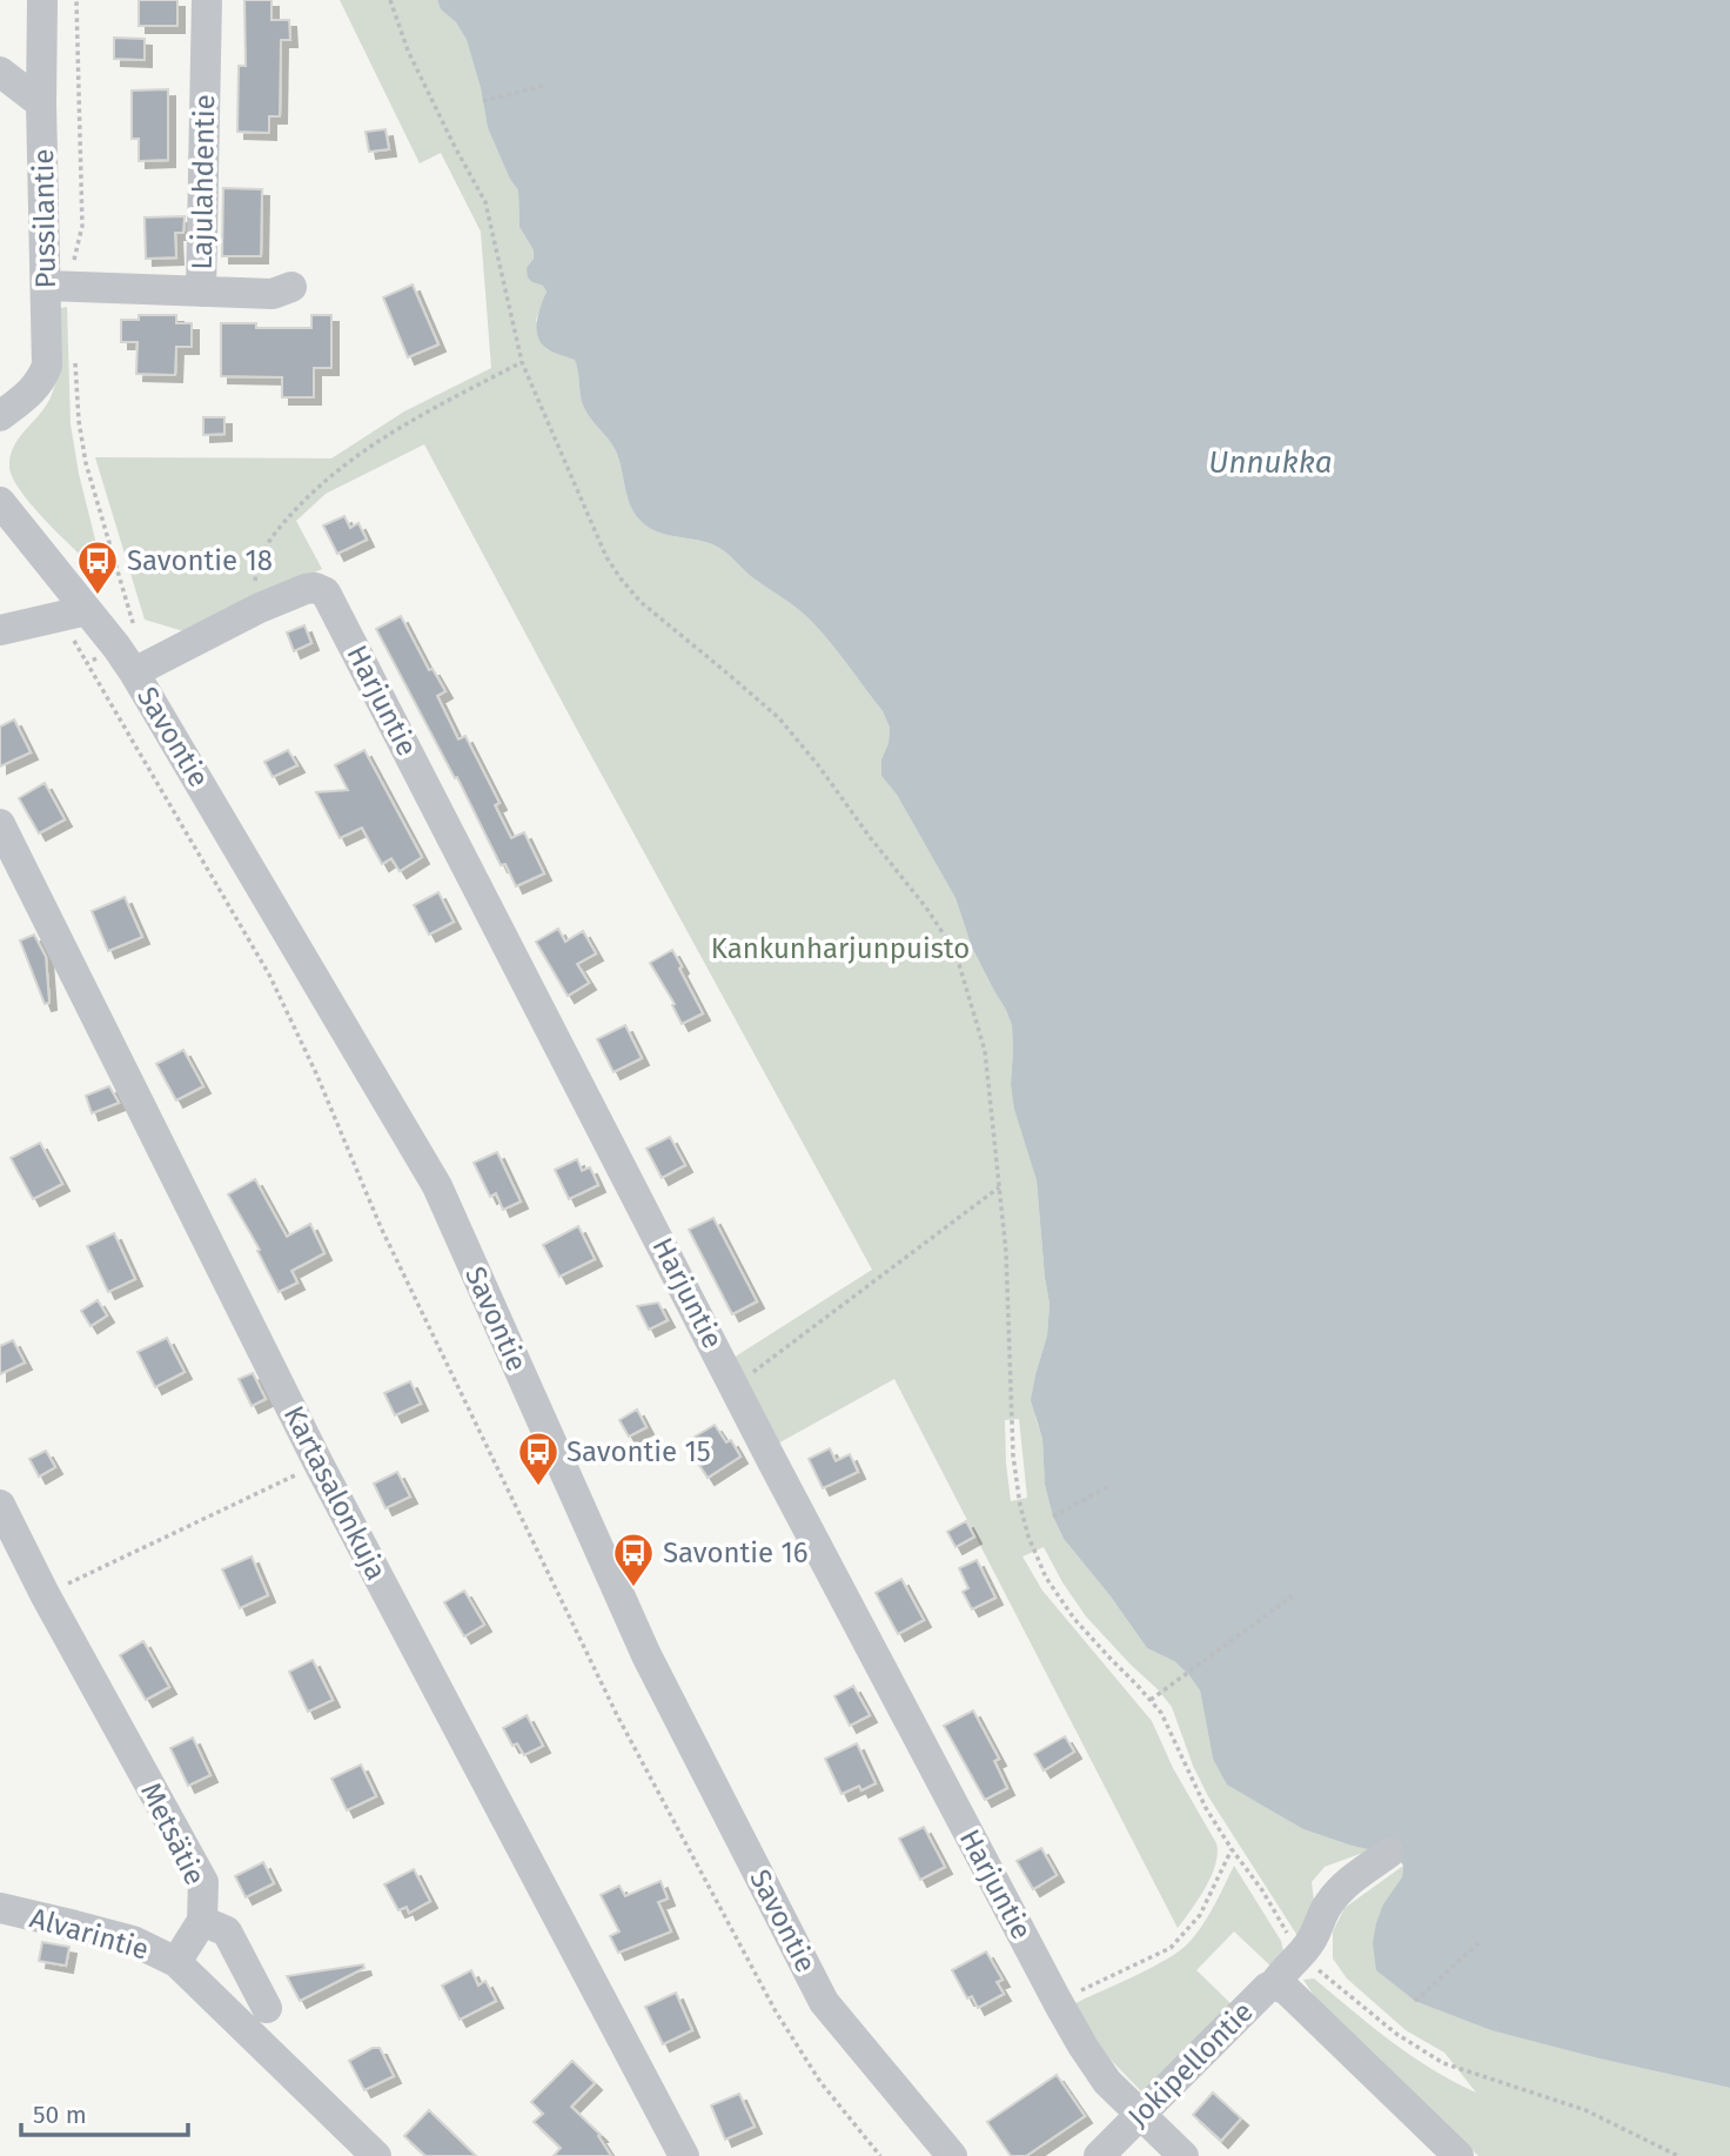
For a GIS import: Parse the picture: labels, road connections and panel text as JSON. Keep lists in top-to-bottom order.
{
  "streets": {
    "street": [
      "Lajulahdentie",
      "Pussilantie",
      "Harjuntie",
      "Savontie",
      "Kartasalonkuja",
      "Metsätie",
      "Alvarintie",
      "Jokipellontie"
    ]
  },
  "crossings": [
    ["Lajulahdentie", "Pussilantie"],
    ["Harjuntie", "Savontie"],
    ["Harjuntie", "Jokipellontie"],
    ["Metsätie", "Alvarintie"]
  ],
  "water": ["Unnukka"],
  "parks": ["Kankunharjunpuisto"],
  "places": {
    "bus stop": ["Savontie 18", "Savontie 15", "Savontie 16"]
  },
  "scale_bar": "50 m"
}
